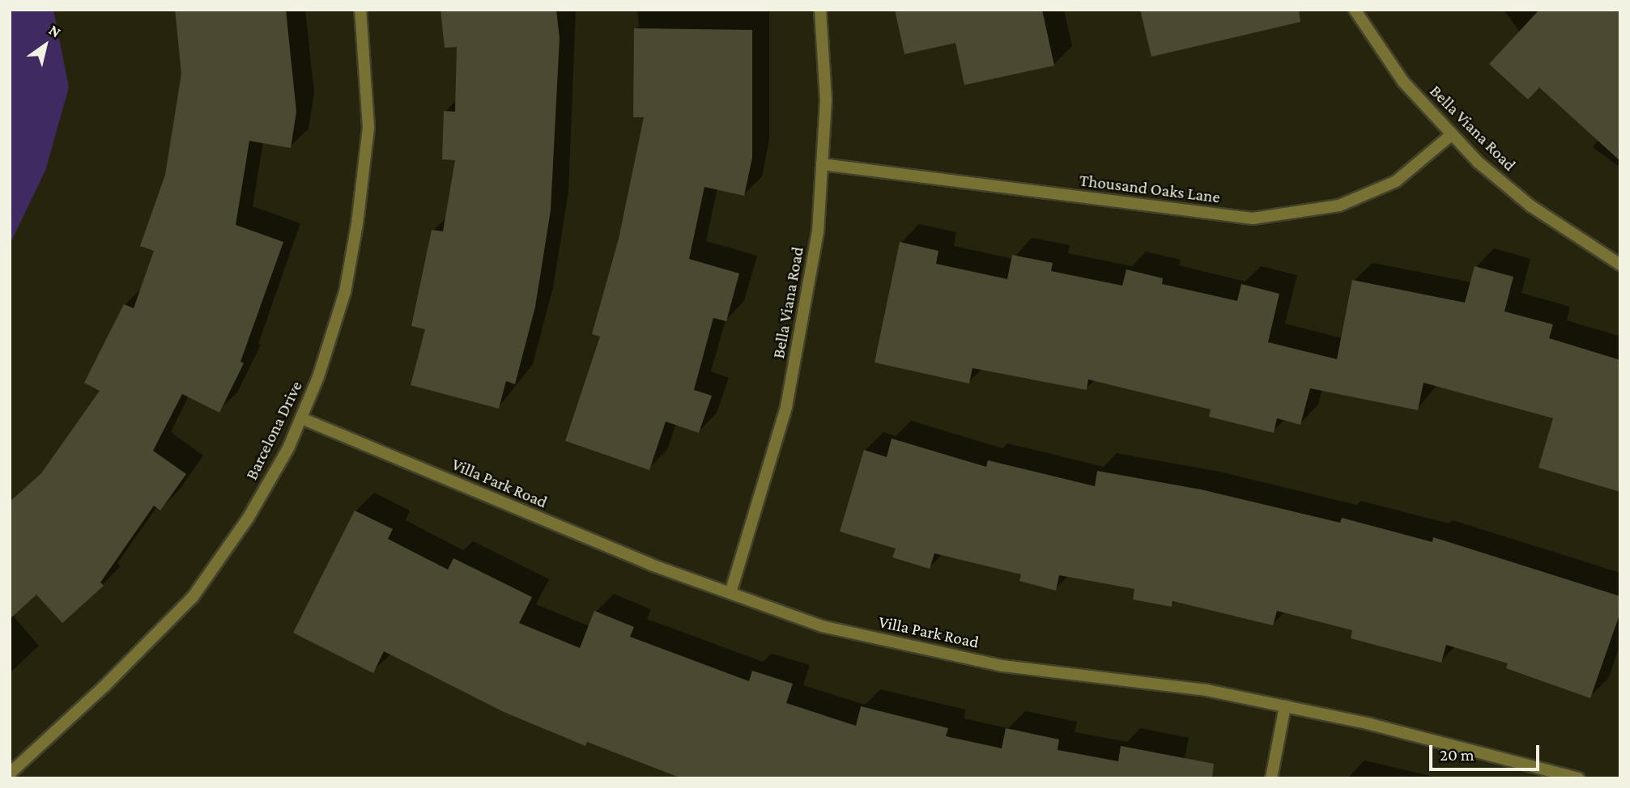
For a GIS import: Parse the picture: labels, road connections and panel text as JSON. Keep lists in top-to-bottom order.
{
  "streets": {
    "street": [
      "Bella Viana Road",
      "Thousand Oaks Lane",
      "Barcelona Drive",
      "Villa Park Road"
    ]
  },
  "crossings": [
    ["Bella Viana Road", "Thousand Oaks Lane"],
    ["Bella Viana Road", "Villa Park Road"],
    ["Barcelona Drive", "Villa Park Road"]
  ],
  "scale_bar": "20 m",
  "north": "top right"
}
